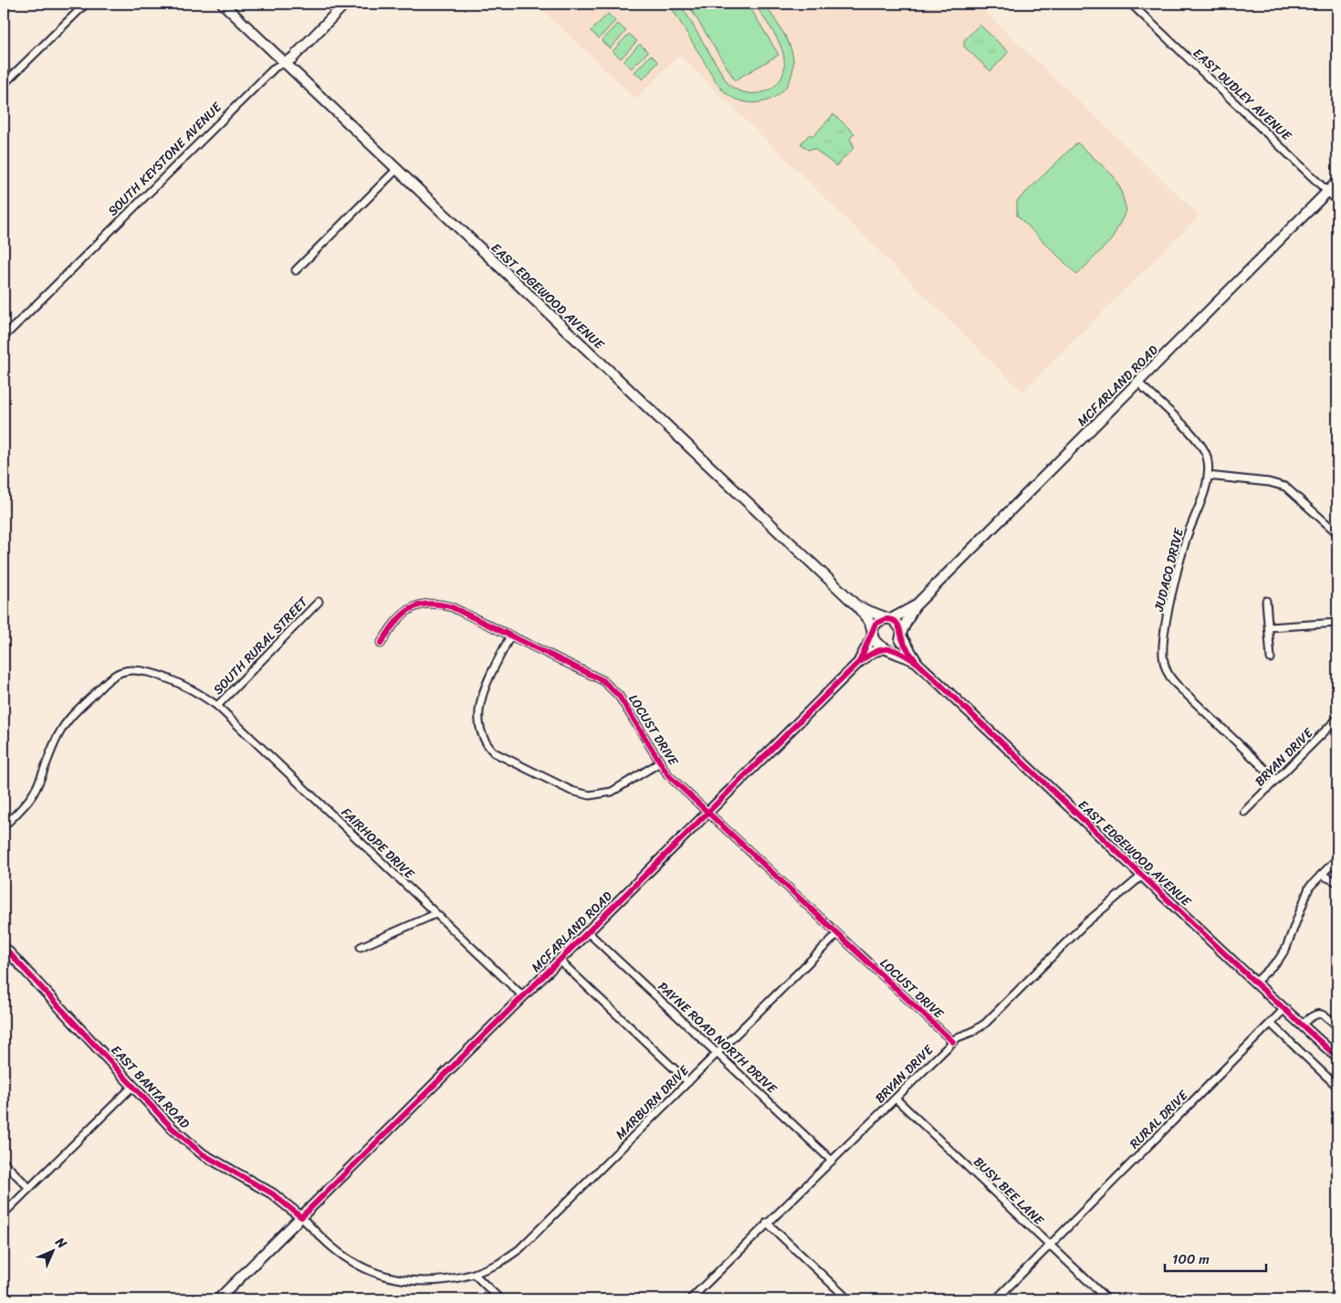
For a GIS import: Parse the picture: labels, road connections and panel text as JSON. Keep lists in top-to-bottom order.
{
  "streets": {
    "street": [
      "EAST DUDLEY AVENUE",
      "SOUTH KEYSTONE AVENUE",
      "EAST EDGEWOOD AVENUE",
      "MCFARLAND ROAD",
      "JUDACO DRIVE",
      "SOUTH RURAL STREET",
      "LOCUST DRIVE",
      "BRYAN DRIVE",
      "FAIRHOPE DRIVE",
      "PAYNE ROAD NORTH DRIVE",
      "EAST BANTA ROAD",
      "MARBURN DRIVE",
      "RURAL DRIVE",
      "BUSY BEE LANE"
    ]
  },
  "crossings": [
    ["EAST DUDLEY AVENUE", "MCFARLAND ROAD"],
    ["SOUTH KEYSTONE AVENUE", "EAST EDGEWOOD AVENUE"],
    ["EAST EDGEWOOD AVENUE", "MCFARLAND ROAD"],
    ["EAST EDGEWOOD AVENUE", "BRYAN DRIVE"],
    ["EAST EDGEWOOD AVENUE", "RURAL DRIVE"],
    ["MCFARLAND ROAD", "LOCUST DRIVE"],
    ["MCFARLAND ROAD", "FAIRHOPE DRIVE"],
    ["MCFARLAND ROAD", "PAYNE ROAD NORTH DRIVE"],
    ["MCFARLAND ROAD", "EAST BANTA ROAD"],
    ["JUDACO DRIVE", "BRYAN DRIVE"],
    ["SOUTH RURAL STREET", "FAIRHOPE DRIVE"],
    ["LOCUST DRIVE", "BRYAN DRIVE"],
    ["LOCUST DRIVE", "MARBURN DRIVE"],
    ["BRYAN DRIVE", "PAYNE ROAD NORTH DRIVE"],
    ["BRYAN DRIVE", "BUSY BEE LANE"],
    ["PAYNE ROAD NORTH DRIVE", "MARBURN DRIVE"],
    ["EAST BANTA ROAD", "MARBURN DRIVE"],
    ["RURAL DRIVE", "BUSY BEE LANE"]
  ],
  "scale_bar": "100 m",
  "north": "top right"
}
